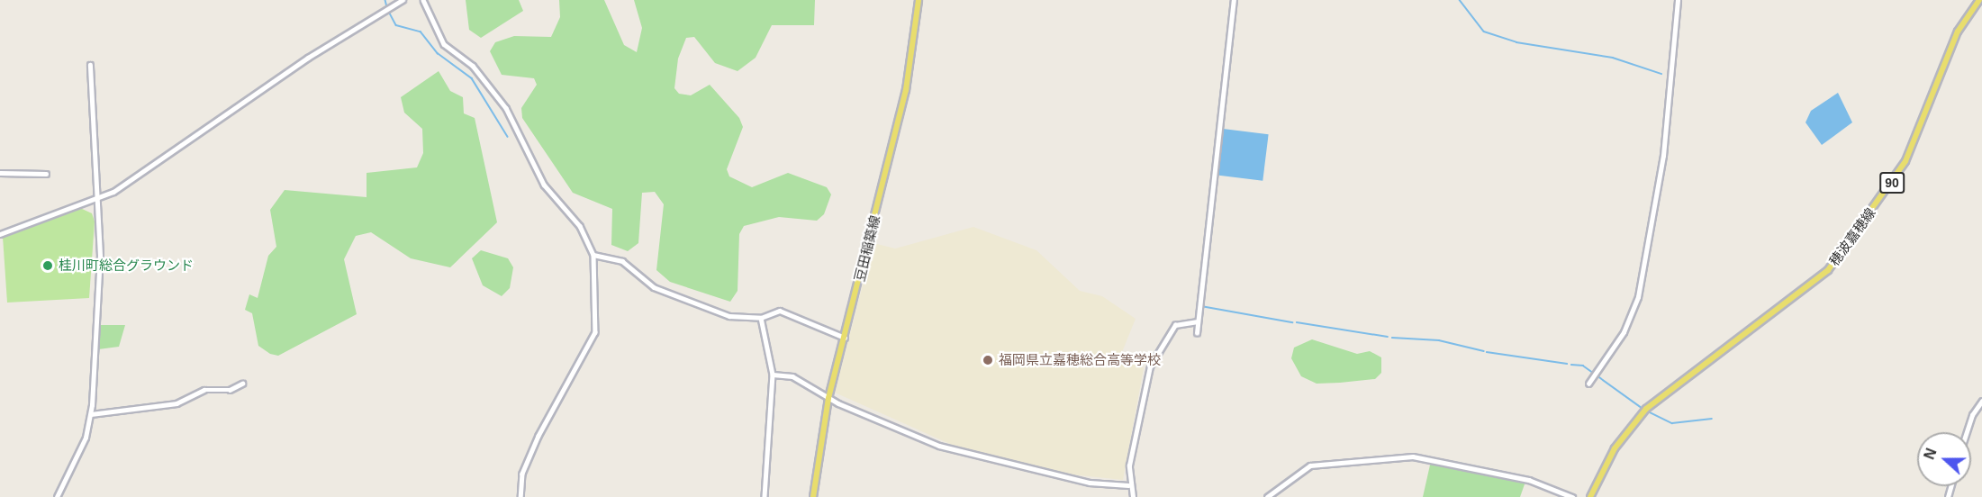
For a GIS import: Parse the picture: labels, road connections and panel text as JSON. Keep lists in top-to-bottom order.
{
  "streets": {
    "main road": ["90", "穂波嘉穂線", "豆田稲築線"]
  },
  "places": ["桂川町総合グラウンド", "福岡県立嘉穂総合高等学校"],
  "north": "left"
}
